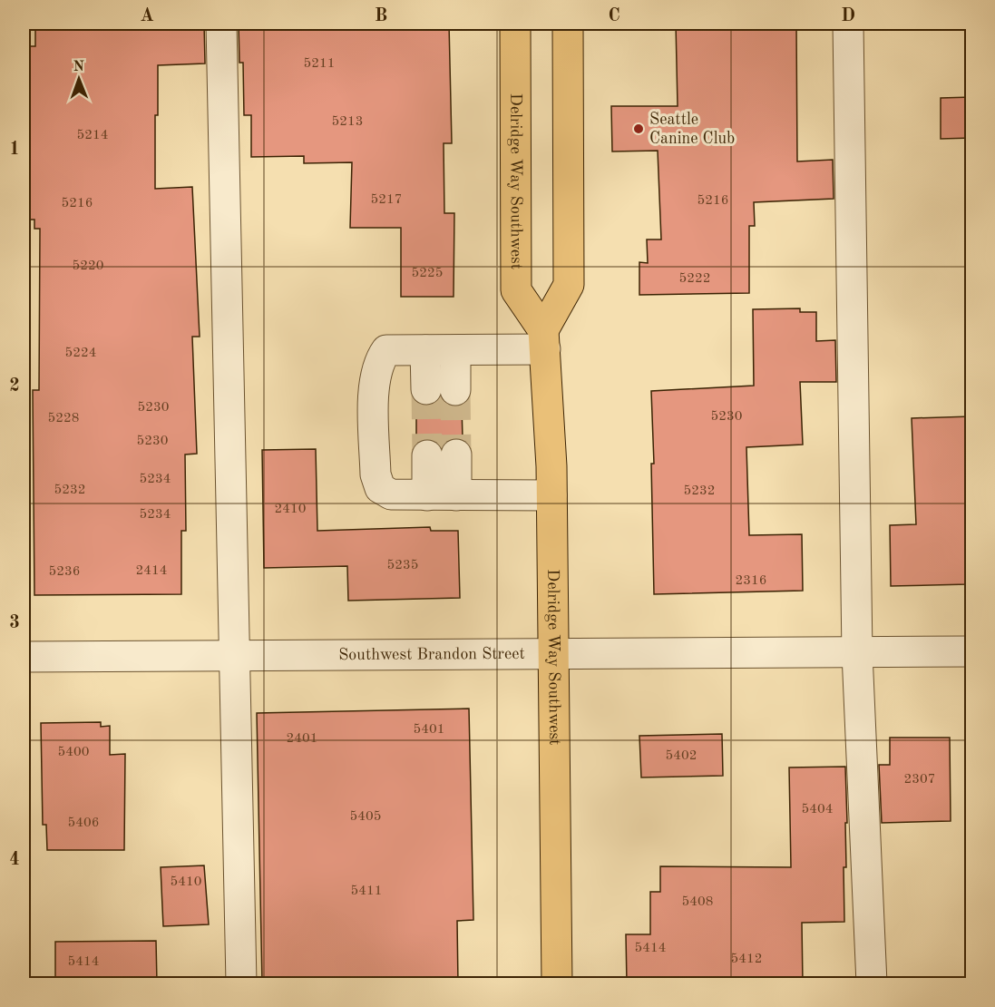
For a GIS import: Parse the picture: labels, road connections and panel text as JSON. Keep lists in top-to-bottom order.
{
  "streets": {
    "main road": ["Delridge Way Southwest"],
    "street": ["Southwest Brandon Street"]
  },
  "crossings": [
    ["Delridge Way Southwest", "Southwest Brandon Street"]
  ],
  "places": ["Seattle Canine Club"],
  "house_numbers": [
    "5211",
    "5213",
    "5214",
    "5217",
    "5216",
    "5216",
    "5220",
    "5225",
    "5222",
    "5224",
    "5230",
    "5230",
    "5228",
    "5230",
    "5234",
    "5232",
    "5232",
    "2410",
    "5234",
    "5235",
    "2414",
    "5236",
    "2316",
    "5401",
    "2401",
    "5400",
    "5402",
    "2307",
    "5404",
    "5405",
    "5406",
    "5410",
    "5411",
    "5408",
    "5414",
    "5412",
    "5414"
  ],
  "north": "top",
  "grid": {
    "columns": [
      "A",
      "B",
      "C",
      "D"
    ],
    "rows": [
      "1",
      "2",
      "3",
      "4"
    ]
  }
}
